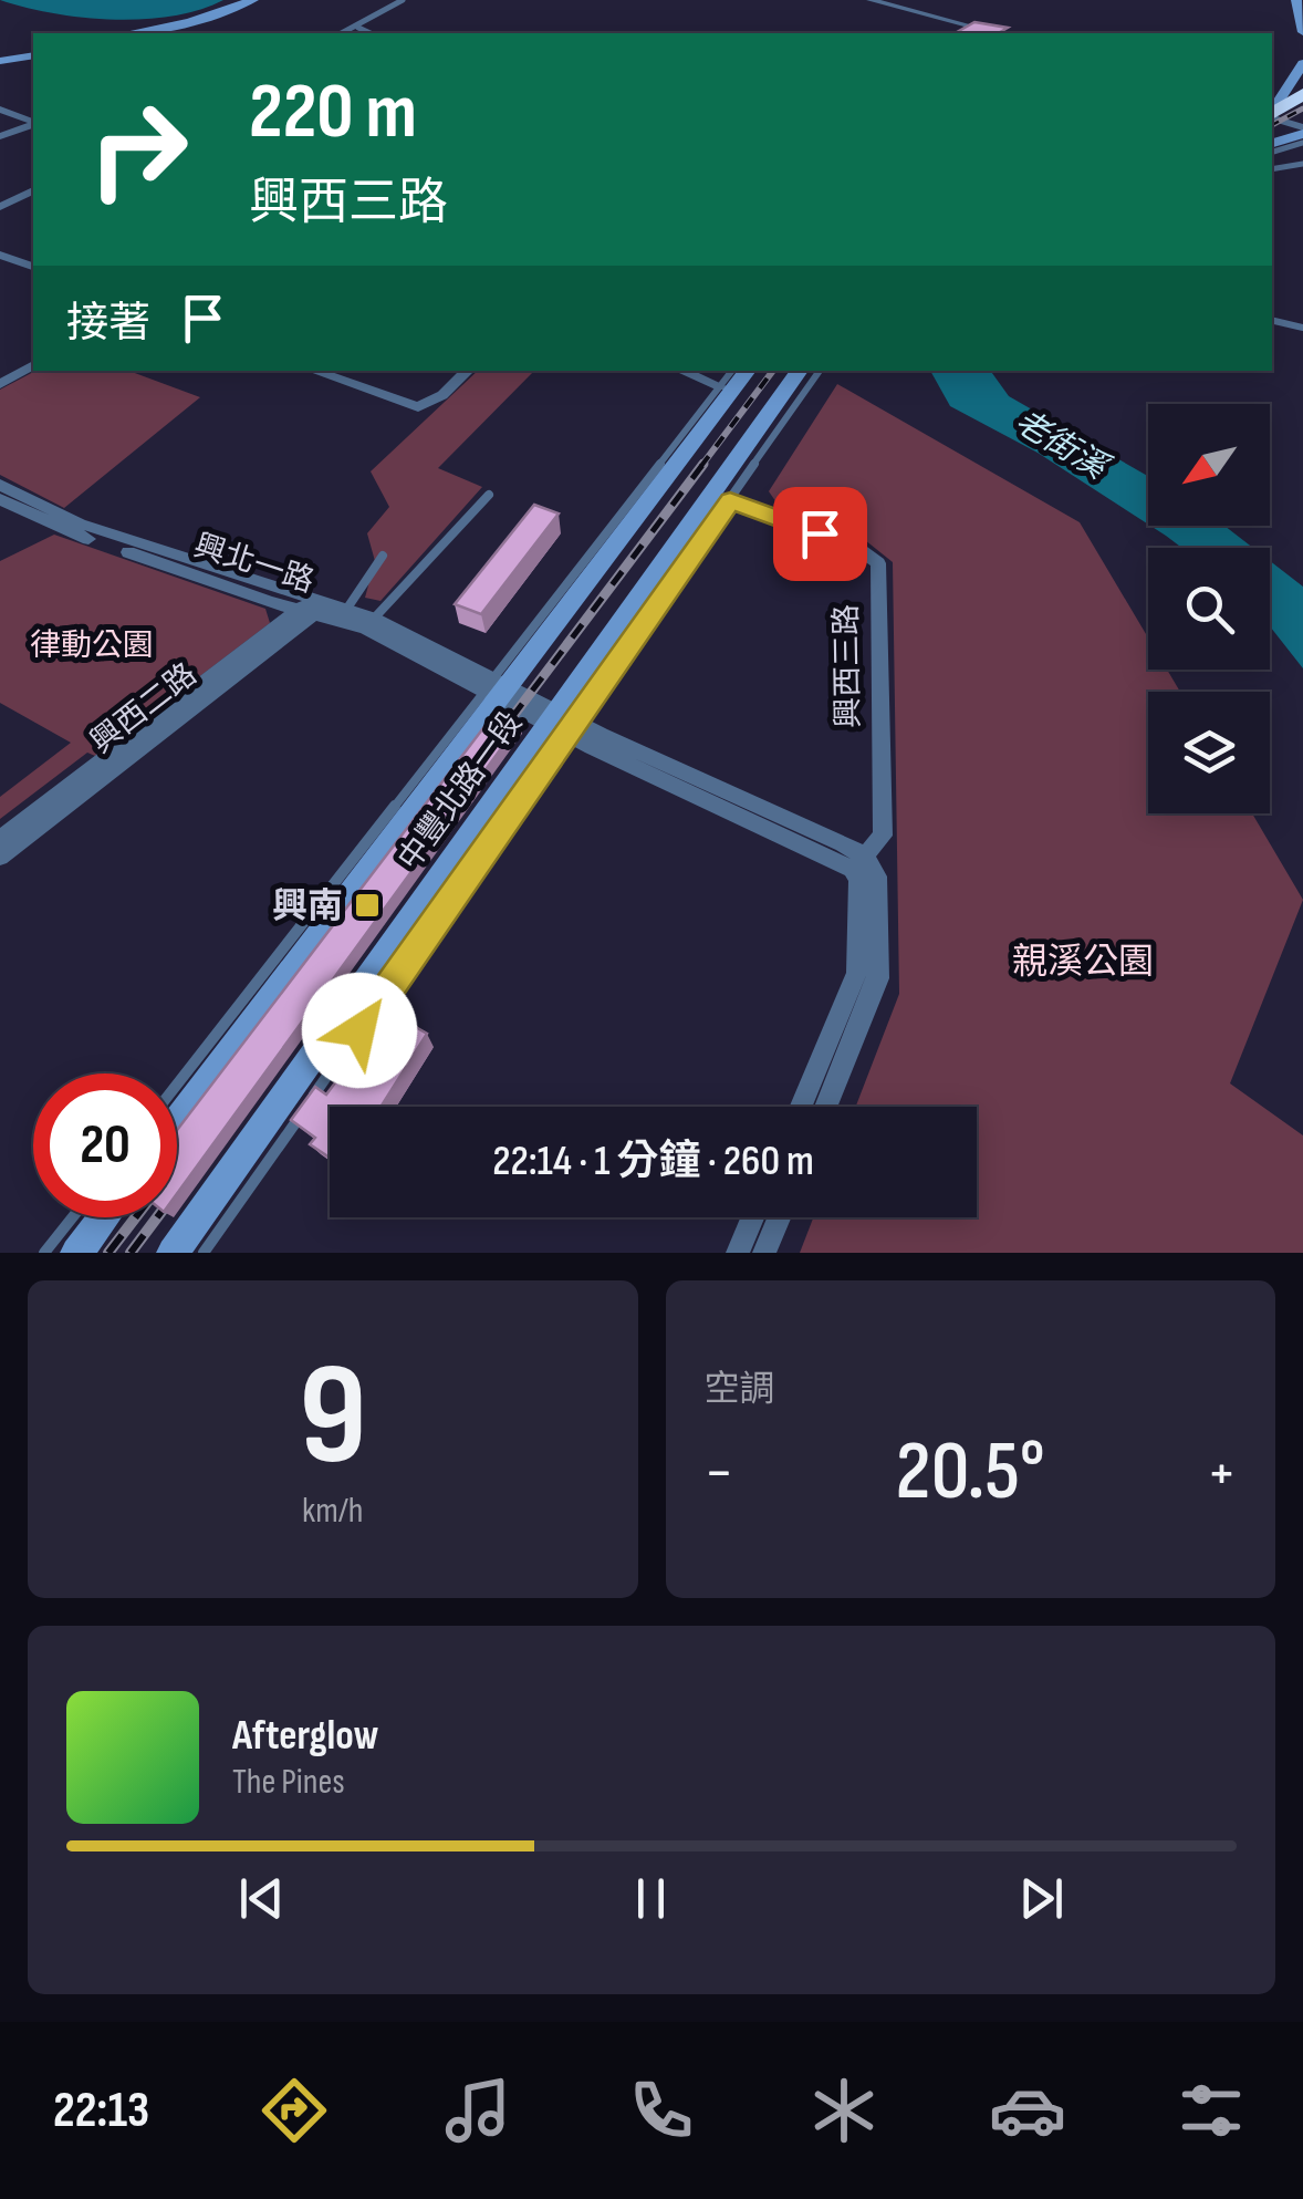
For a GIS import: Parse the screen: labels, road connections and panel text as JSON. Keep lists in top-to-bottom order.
{
  "streets": {
    "main road": ["中豐北路一段"],
    "street": ["興北一路", "興西三路", "興西二路"]
  },
  "crossings": [
    ["興北一路", "興西二路"],
    ["興西三路", "中豐北路一段"]
  ],
  "water": ["老街溪"],
  "parks": ["律動公園", "親溪公園"],
  "places": {
    "transit": ["興南"]
  },
  "north": "bottom left",
  "page": {
    "turn": ["220 m", "興西三路"],
    "then": "接著",
    "limit": "20",
    "trip": "22:14 · 1 分鐘 · 260 m",
    "tile": [
      ["9", "km/h"],
      "空調"
    ],
    "heat": ["−", "20.5°", "+"],
    "song": ["Afterglow", "The Pines"],
    "tabs": "22:13"
  }
}
